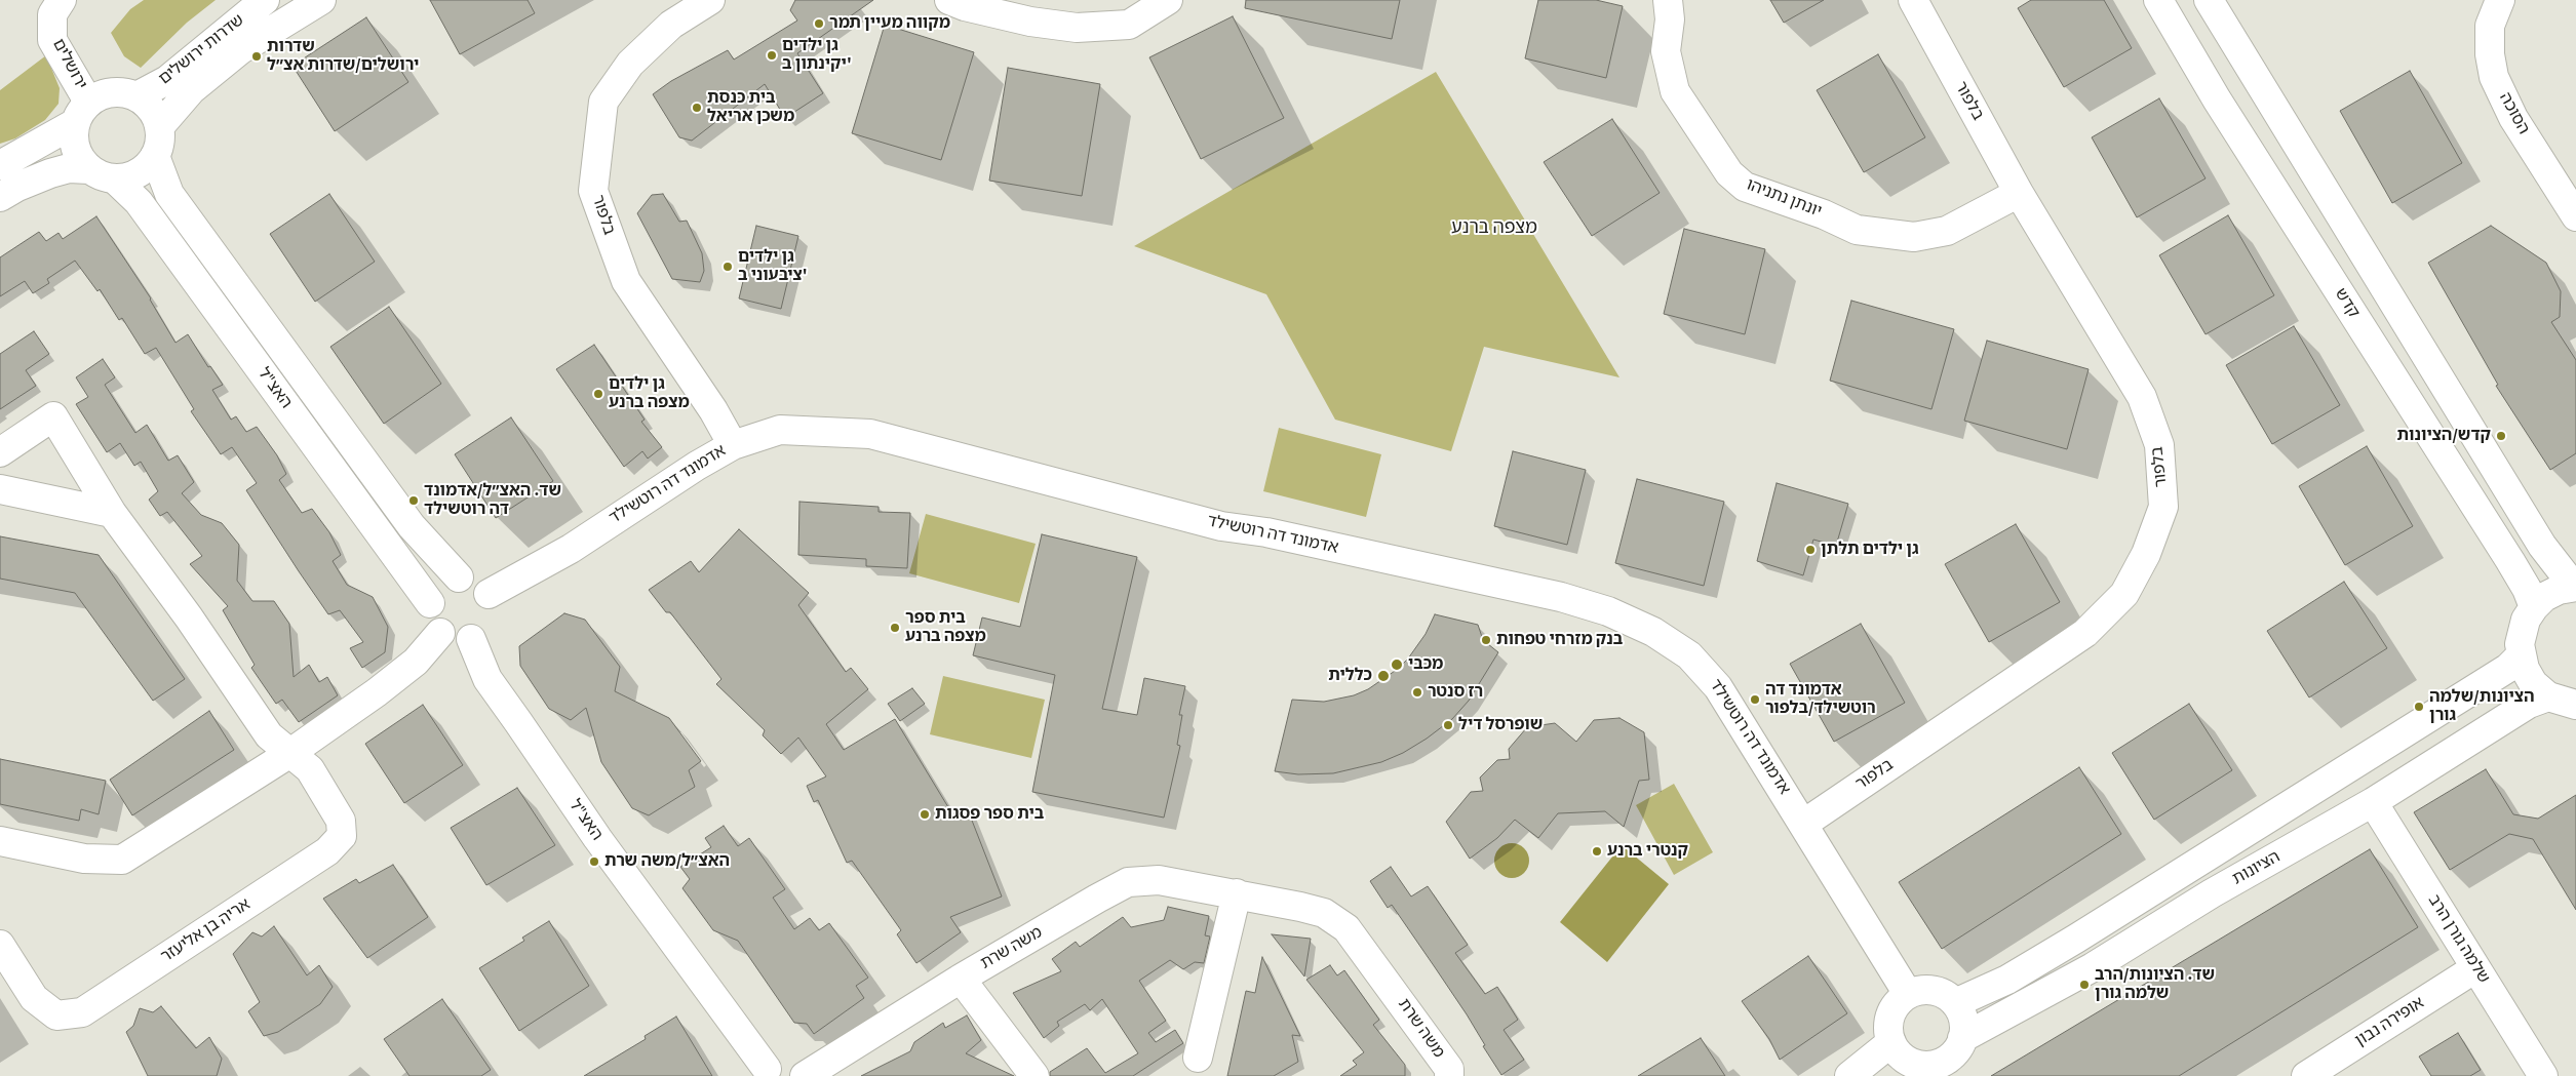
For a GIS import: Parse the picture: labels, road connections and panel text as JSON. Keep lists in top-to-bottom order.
{
  "streets": {
    "street": [
      "שדרות ירושלים",
      "ירושלים",
      "בלפור",
      "הסוכה",
      "יונתן נתניהו",
      "קדש",
      "האצ\"ל",
      "אדמונד דה רוטשילד",
      "הציונות",
      "אריה בן אליעזר",
      "שלמה גורן הרב",
      "משה שרת",
      "אופירה נבון"
    ]
  },
  "crossings": [
    ["שדרות ירושלים", "ירושלים"],
    ["שדרות ירושלים", "האצ\"ל"],
    ["ירושלים", "האצ\"ל"],
    ["בלפור", "יונתן נתניהו"],
    ["בלפור", "אדמונד דה רוטשילד"],
    ["האצ\"ל", "אדמונד דה רוטשילד"],
    ["אדמונד דה רוטשילד", "הציונות"],
    ["הציונות", "שלמה גורן הרב"],
    ["שלמה גורן הרב", "אופירה נבון"]
  ],
  "districts": ["מצפה ברנע"],
  "places": [
    "מקווה מעיין תמר",
    "גן ילדים יקינתון ב'",
    "שדרות ירושלים/שדרות אצ״ל",
    "בית כנסת משכן אריאל",
    "גן ילדים ציבעוני ב'",
    "גן ילדים מצפה ברנע",
    "קדש/הציונות",
    "שד. האצ״ל/אדמונד דה רוטשילד",
    "גן ילדים תלתן",
    "בית ספר מצפה ברנע",
    "בנק מזרחי טפחות",
    "מכבי",
    "כללית",
    "רז סנטר",
    "אדמונד דה רוטשילד/בלפור",
    "הציונות/שלמה גורן",
    "שופרסל דיל",
    "בית ספר פסגות",
    "קנטרי ברנע",
    "האצ״ל/משה שרת",
    "שד. הציונות/הרב שלמה גורן"
  ]
}
